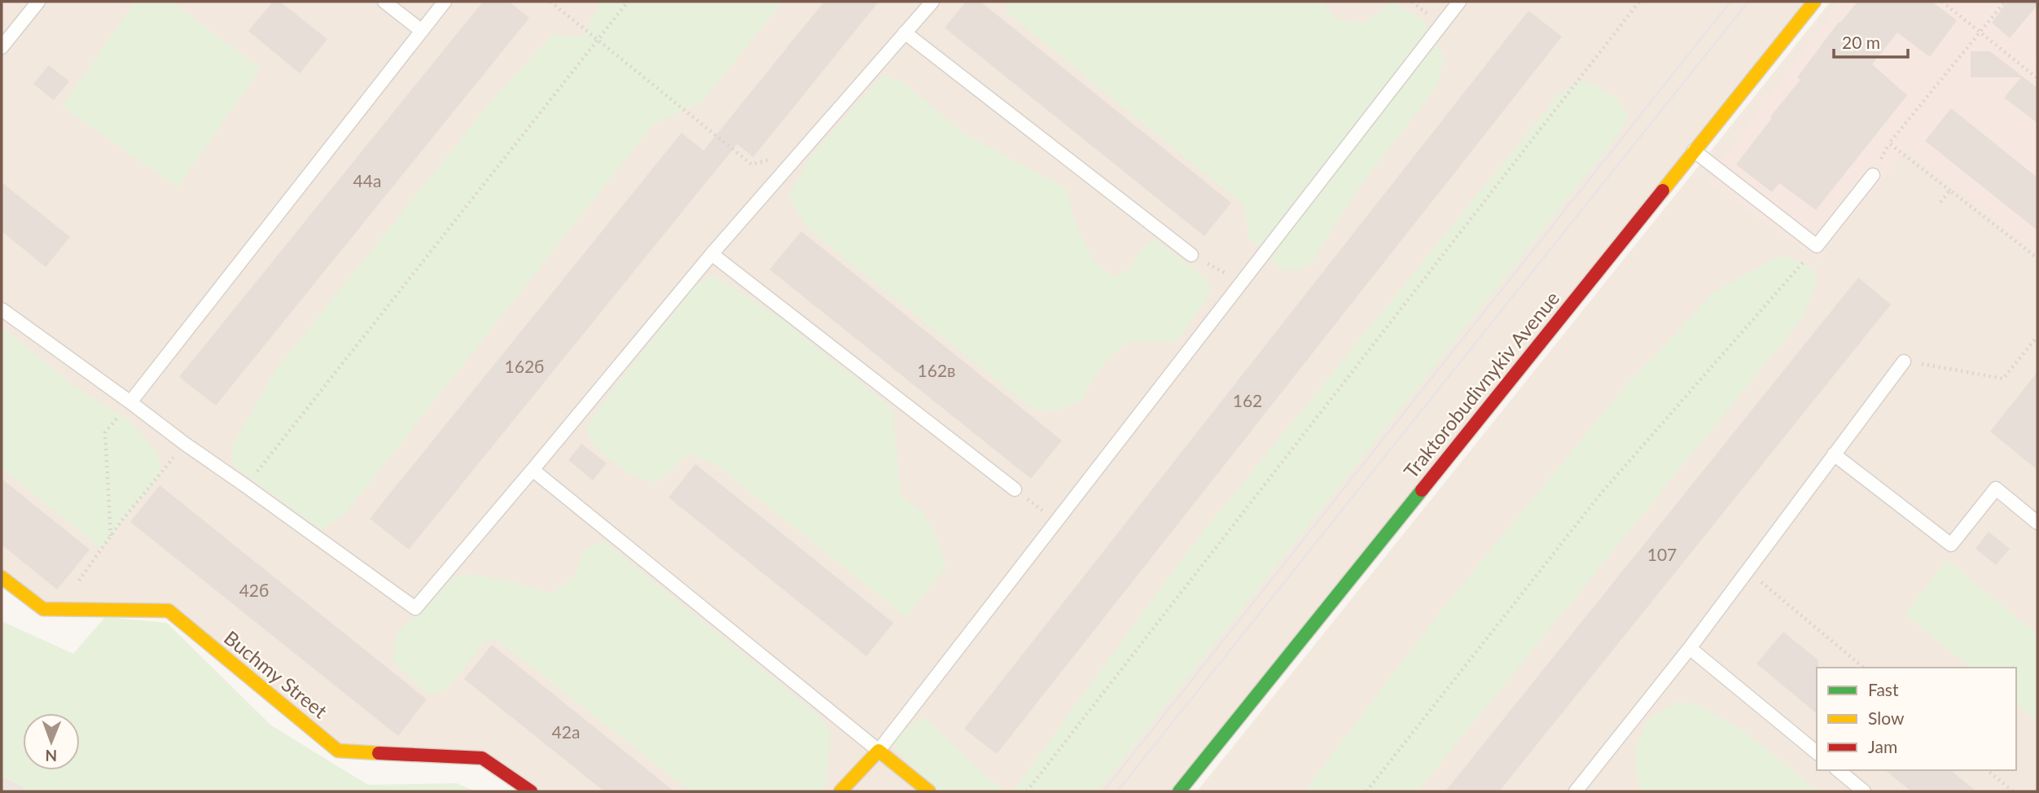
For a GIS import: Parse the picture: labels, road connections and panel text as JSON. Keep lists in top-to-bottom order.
{
  "streets": {
    "street": ["Traktorobudivnykiv Avenue", "Buchmy Street"]
  },
  "house_numbers": [
    "44а",
    "162б",
    "162в",
    "162",
    "107",
    "42б",
    "42а"
  ],
  "legend": ["Fast", "Slow", "Jam"],
  "scale_bar": "20 m",
  "north": "bottom"
}
